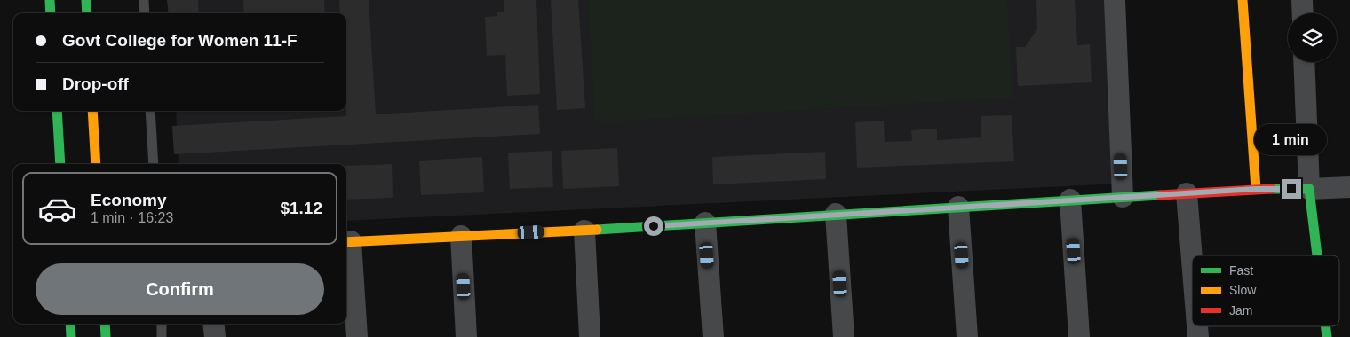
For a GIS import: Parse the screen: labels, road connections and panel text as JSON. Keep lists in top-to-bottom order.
{
  "legend": ["Fast", "Slow", "Jam"],
  "page": {
    "banner": ["Govt College for Women 11-F", "Drop-off"],
    "bubble": "1 min",
    "list": [
      {
        "name": "Economy",
        "note": "1 min · 16:23",
        "value": "$1.12"
      }
    ],
    "buttons": "Confirm"
  }
}
